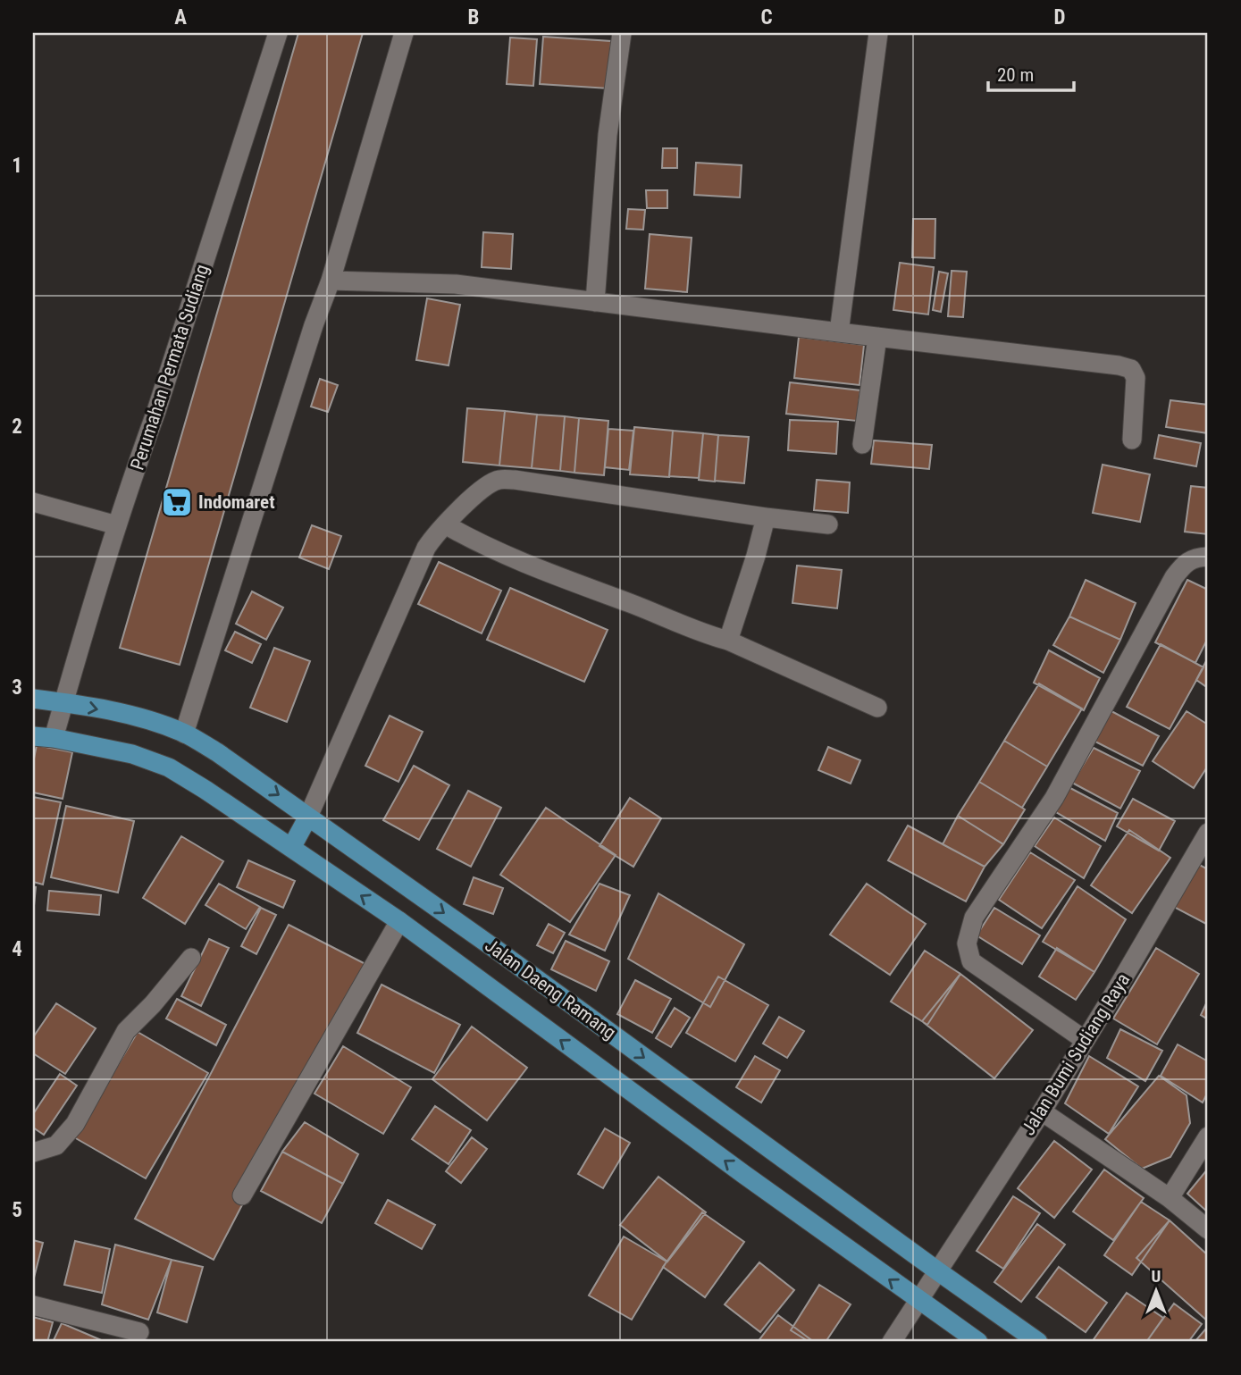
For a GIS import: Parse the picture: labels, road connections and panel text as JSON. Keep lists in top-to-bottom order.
{
  "streets": {
    "main road": ["Jalan Daeng Ramang"],
    "street": ["Perumahan Permata Sudiang", "Jalan Bumi Sudiang Raya"]
  },
  "crossings": [
    ["Perumahan Permata Sudiang", "Jalan Daeng Ramang"],
    ["Jalan Daeng Ramang", "Jalan Bumi Sudiang Raya"]
  ],
  "places": {
    "supermarket": ["Indomaret"]
  },
  "scale_bar": "20 m",
  "north": "top",
  "grid": {
    "columns": [
      "A",
      "B",
      "C",
      "D"
    ],
    "rows": [
      "1",
      "2",
      "3",
      "4",
      "5"
    ]
  }
}
